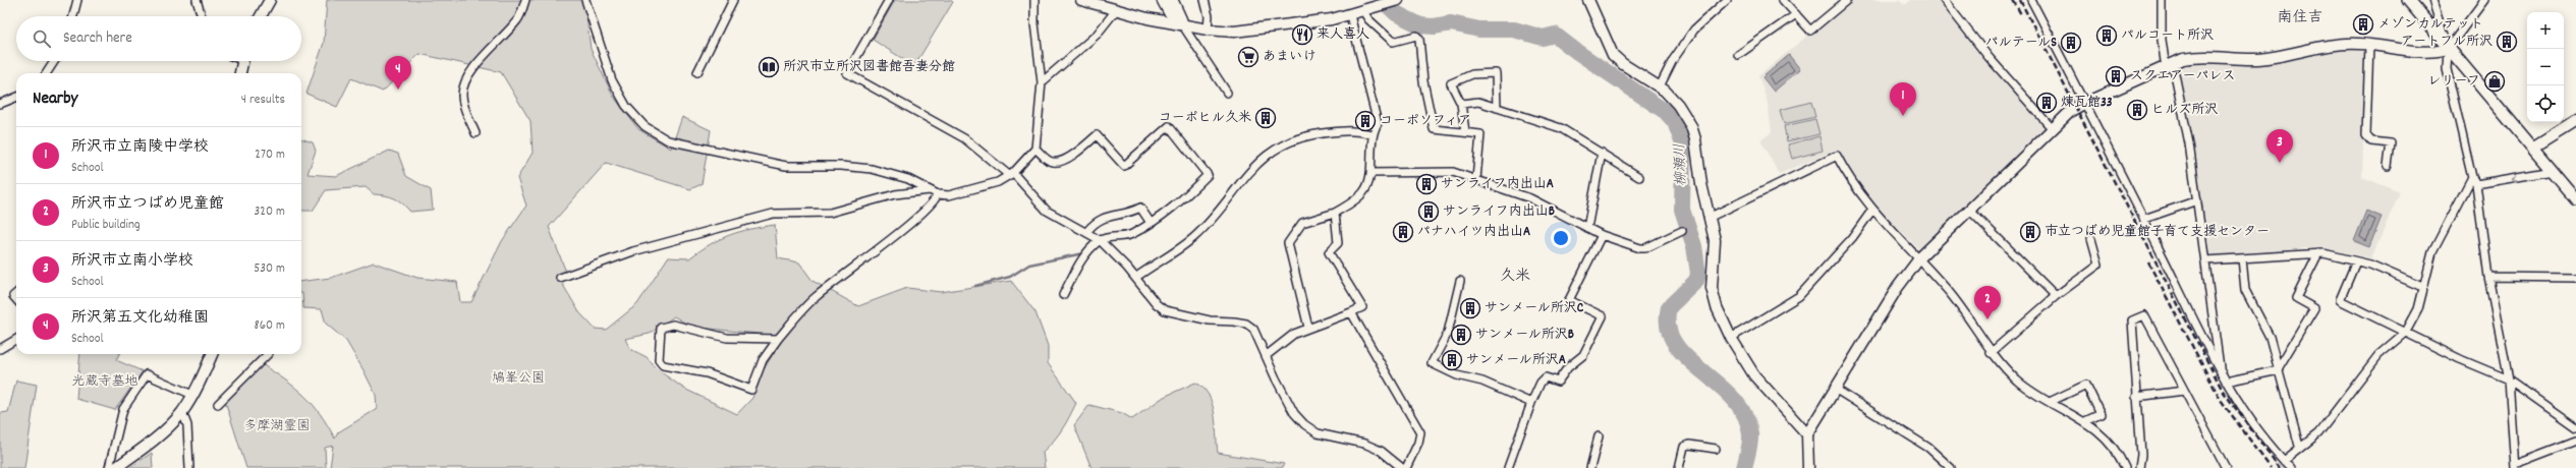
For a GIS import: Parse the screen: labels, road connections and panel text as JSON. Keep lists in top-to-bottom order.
{
  "districts": ["南住吉", "久米"],
  "water": ["柳瀬川"],
  "parks": ["鳩峯公園", "光蔵寺墓地", "多摩湖霊園"],
  "places": {
    "building": [
      "メゾンカルテット",
      "パルコート所沢",
      "アートフル所沢",
      "パルテールS",
      "スクエアーパレス",
      "煉瓦館33",
      "ヒルズ所沢",
      "コーポヒル久米",
      "コーポソフィア",
      "サンライフ内出山A",
      "サンライフ内出山B",
      "パナハイツ内出山A",
      "市立つばめ児童館子育て支援センター",
      "サンメール所沢C",
      "サンメール所沢B",
      "サンメール所沢A"
    ],
    "restaurant": ["来人喜人"],
    "supermarket": ["あまいけ"],
    "library": ["所沢市立所沢図書館吾妻分館"],
    "shop": ["レリーフ"]
  },
  "page": {
    "map_buttons": ["+", "−"],
    "search": "Search here",
    "pins": [
      "4",
      "1",
      "3",
      "2"
    ],
    "heading": ["Nearby", "4 results"],
    "list": [
      {
        "mark": "1",
        "name": "所沢市立南陵中学校",
        "note": "School",
        "value": "270 m"
      },
      {
        "mark": "2",
        "name": "所沢市立つばめ児童館",
        "note": "Public building",
        "value": "320 m"
      },
      {
        "mark": "3",
        "name": "所沢市立南小学校",
        "note": "School",
        "value": "530 m"
      },
      {
        "mark": "4",
        "name": "所沢第五文化幼稚園",
        "note": "School",
        "value": "860 m"
      }
    ]
  }
}
